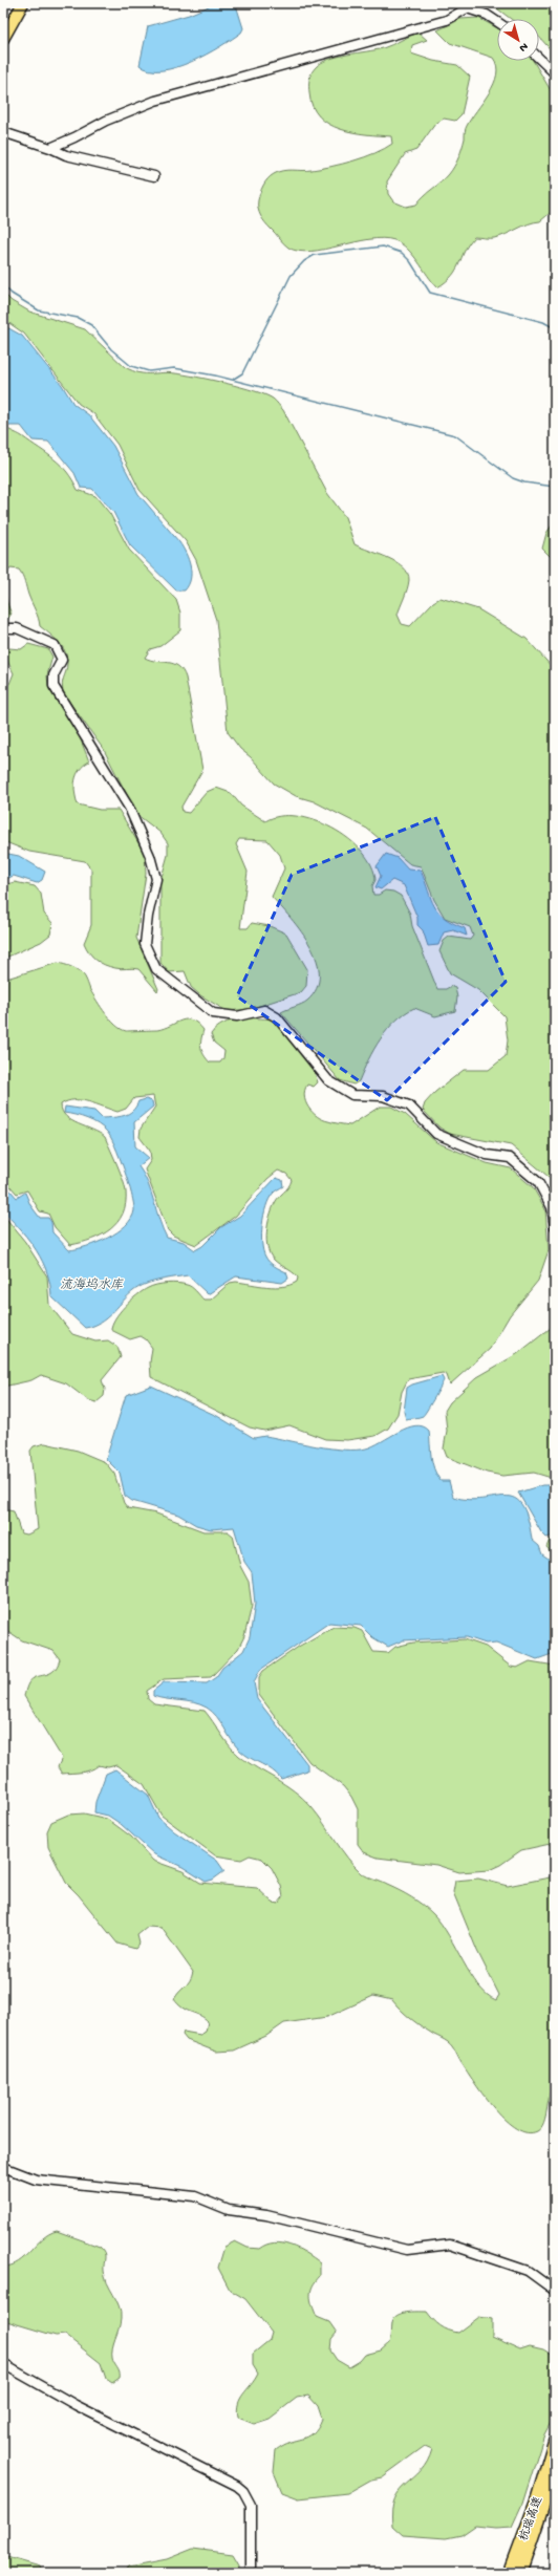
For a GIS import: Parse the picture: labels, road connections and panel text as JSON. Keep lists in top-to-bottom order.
{
  "streets": {
    "highway": ["杭瑞高速"]
  },
  "water": ["流海坞水库"],
  "north": "bottom right"
}
